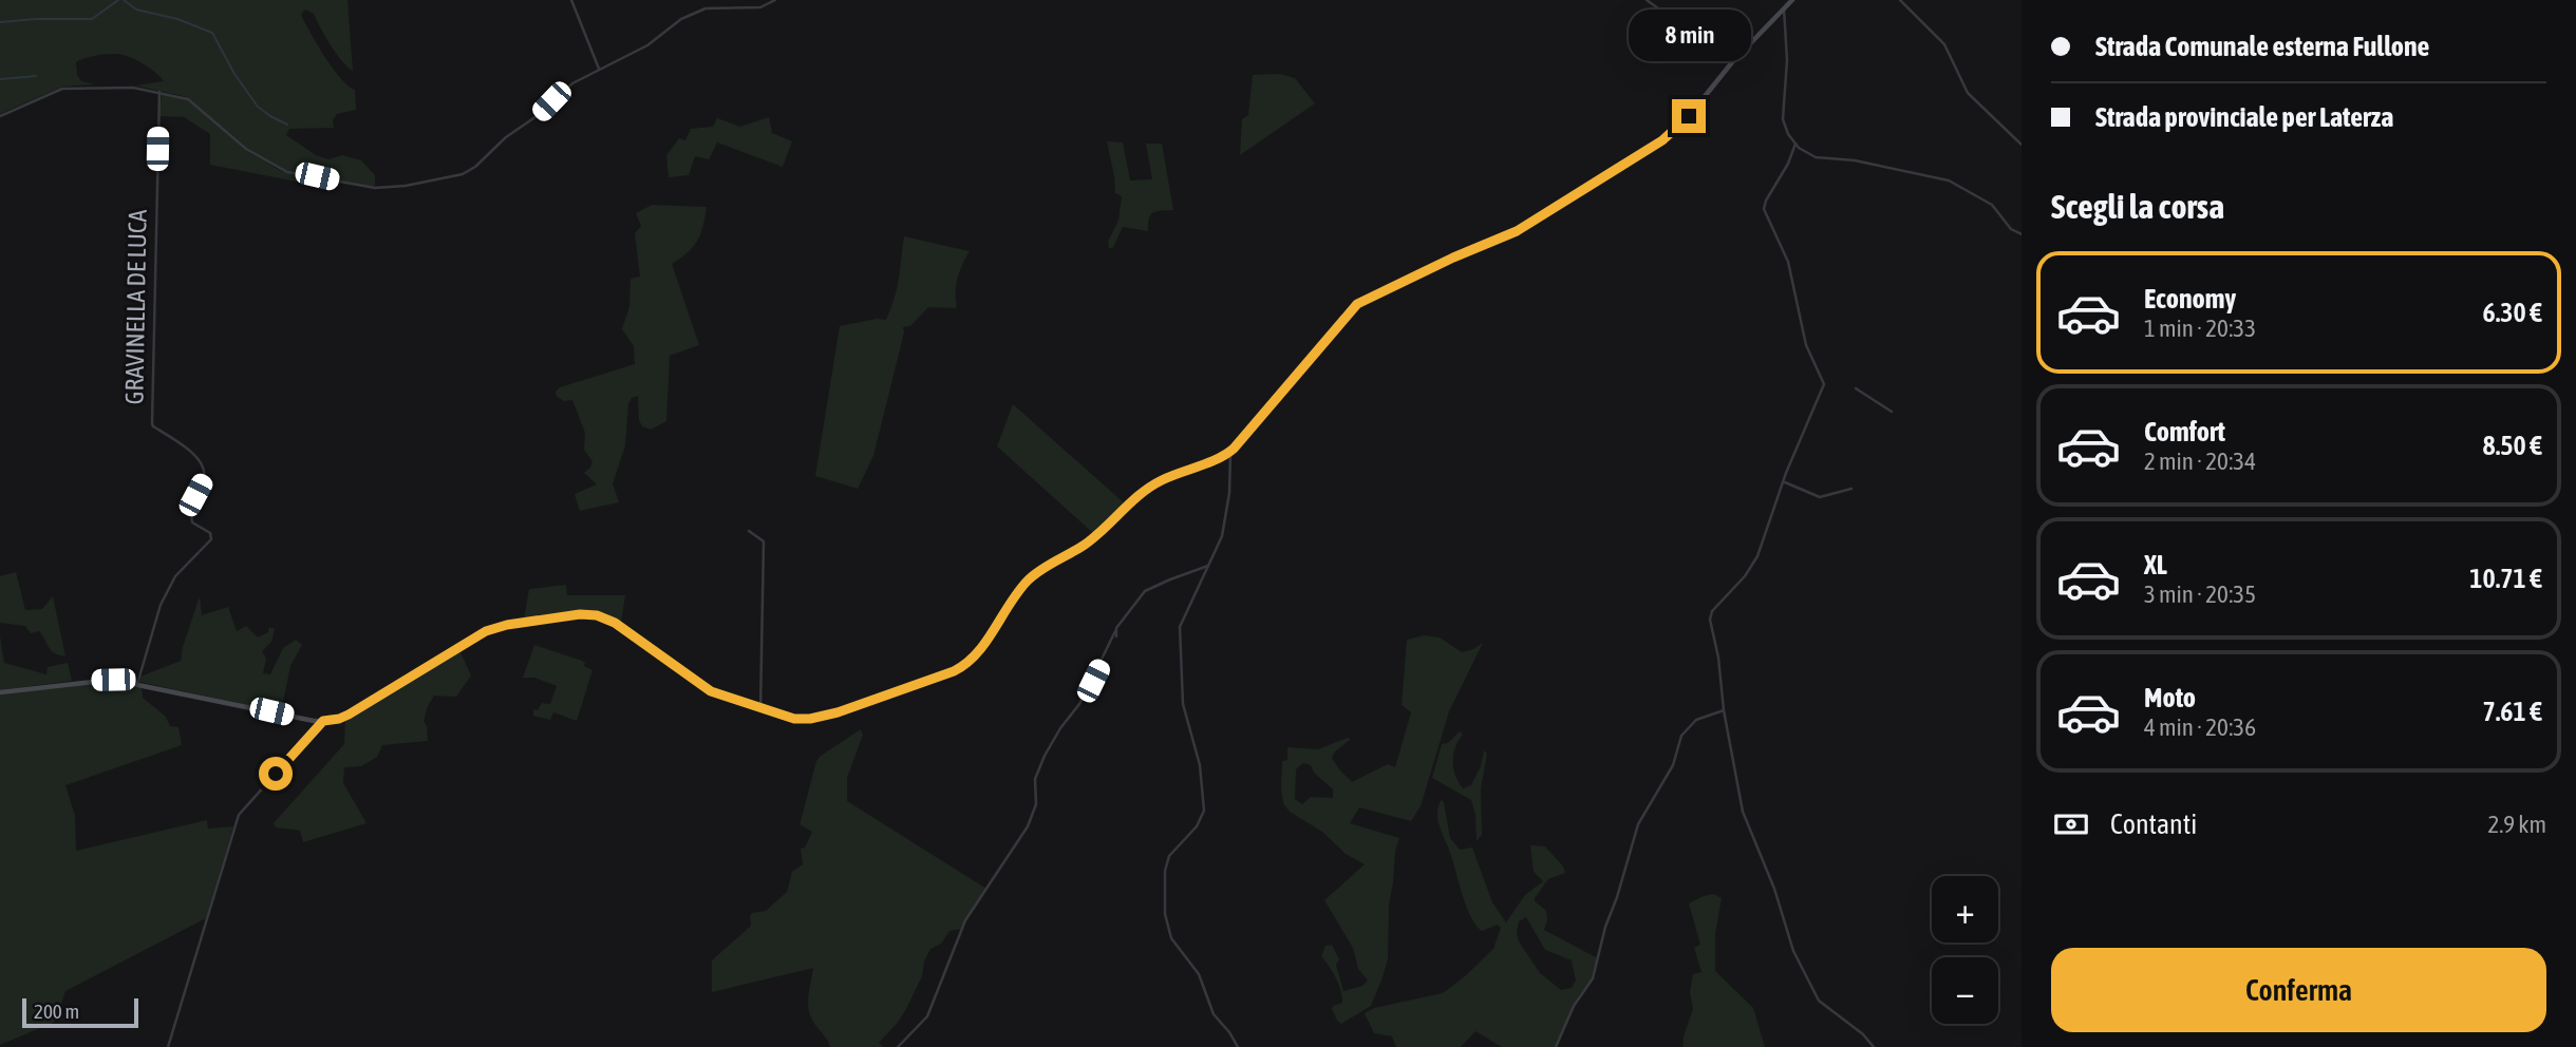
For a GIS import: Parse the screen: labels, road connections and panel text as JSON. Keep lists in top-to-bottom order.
{
  "streets": {
    "street": ["GRAVINELLA DE LUCA"]
  },
  "scale_bar": "200 m",
  "page": {
    "banner": ["Strada Comunale esterna Fullone", "Strada provinciale per Laterza"],
    "bubble": "8 min",
    "heading": "Scegli la corsa",
    "list": [
      {
        "name": "Economy",
        "note": "1 min · 20:33",
        "value": "6.30 €"
      },
      {
        "name": "Comfort",
        "note": "2 min · 20:34",
        "value": "8.50 €"
      },
      {
        "name": "XL",
        "note": "3 min · 20:35",
        "value": "10.71 €"
      },
      {
        "name": "Moto",
        "note": "4 min · 20:36",
        "value": "7.61 €"
      }
    ],
    "pay": ["Contanti", "2.9 km"],
    "map_buttons": ["+", "−"],
    "buttons": "Conferma",
    "scale": "200 m"
  }
}
